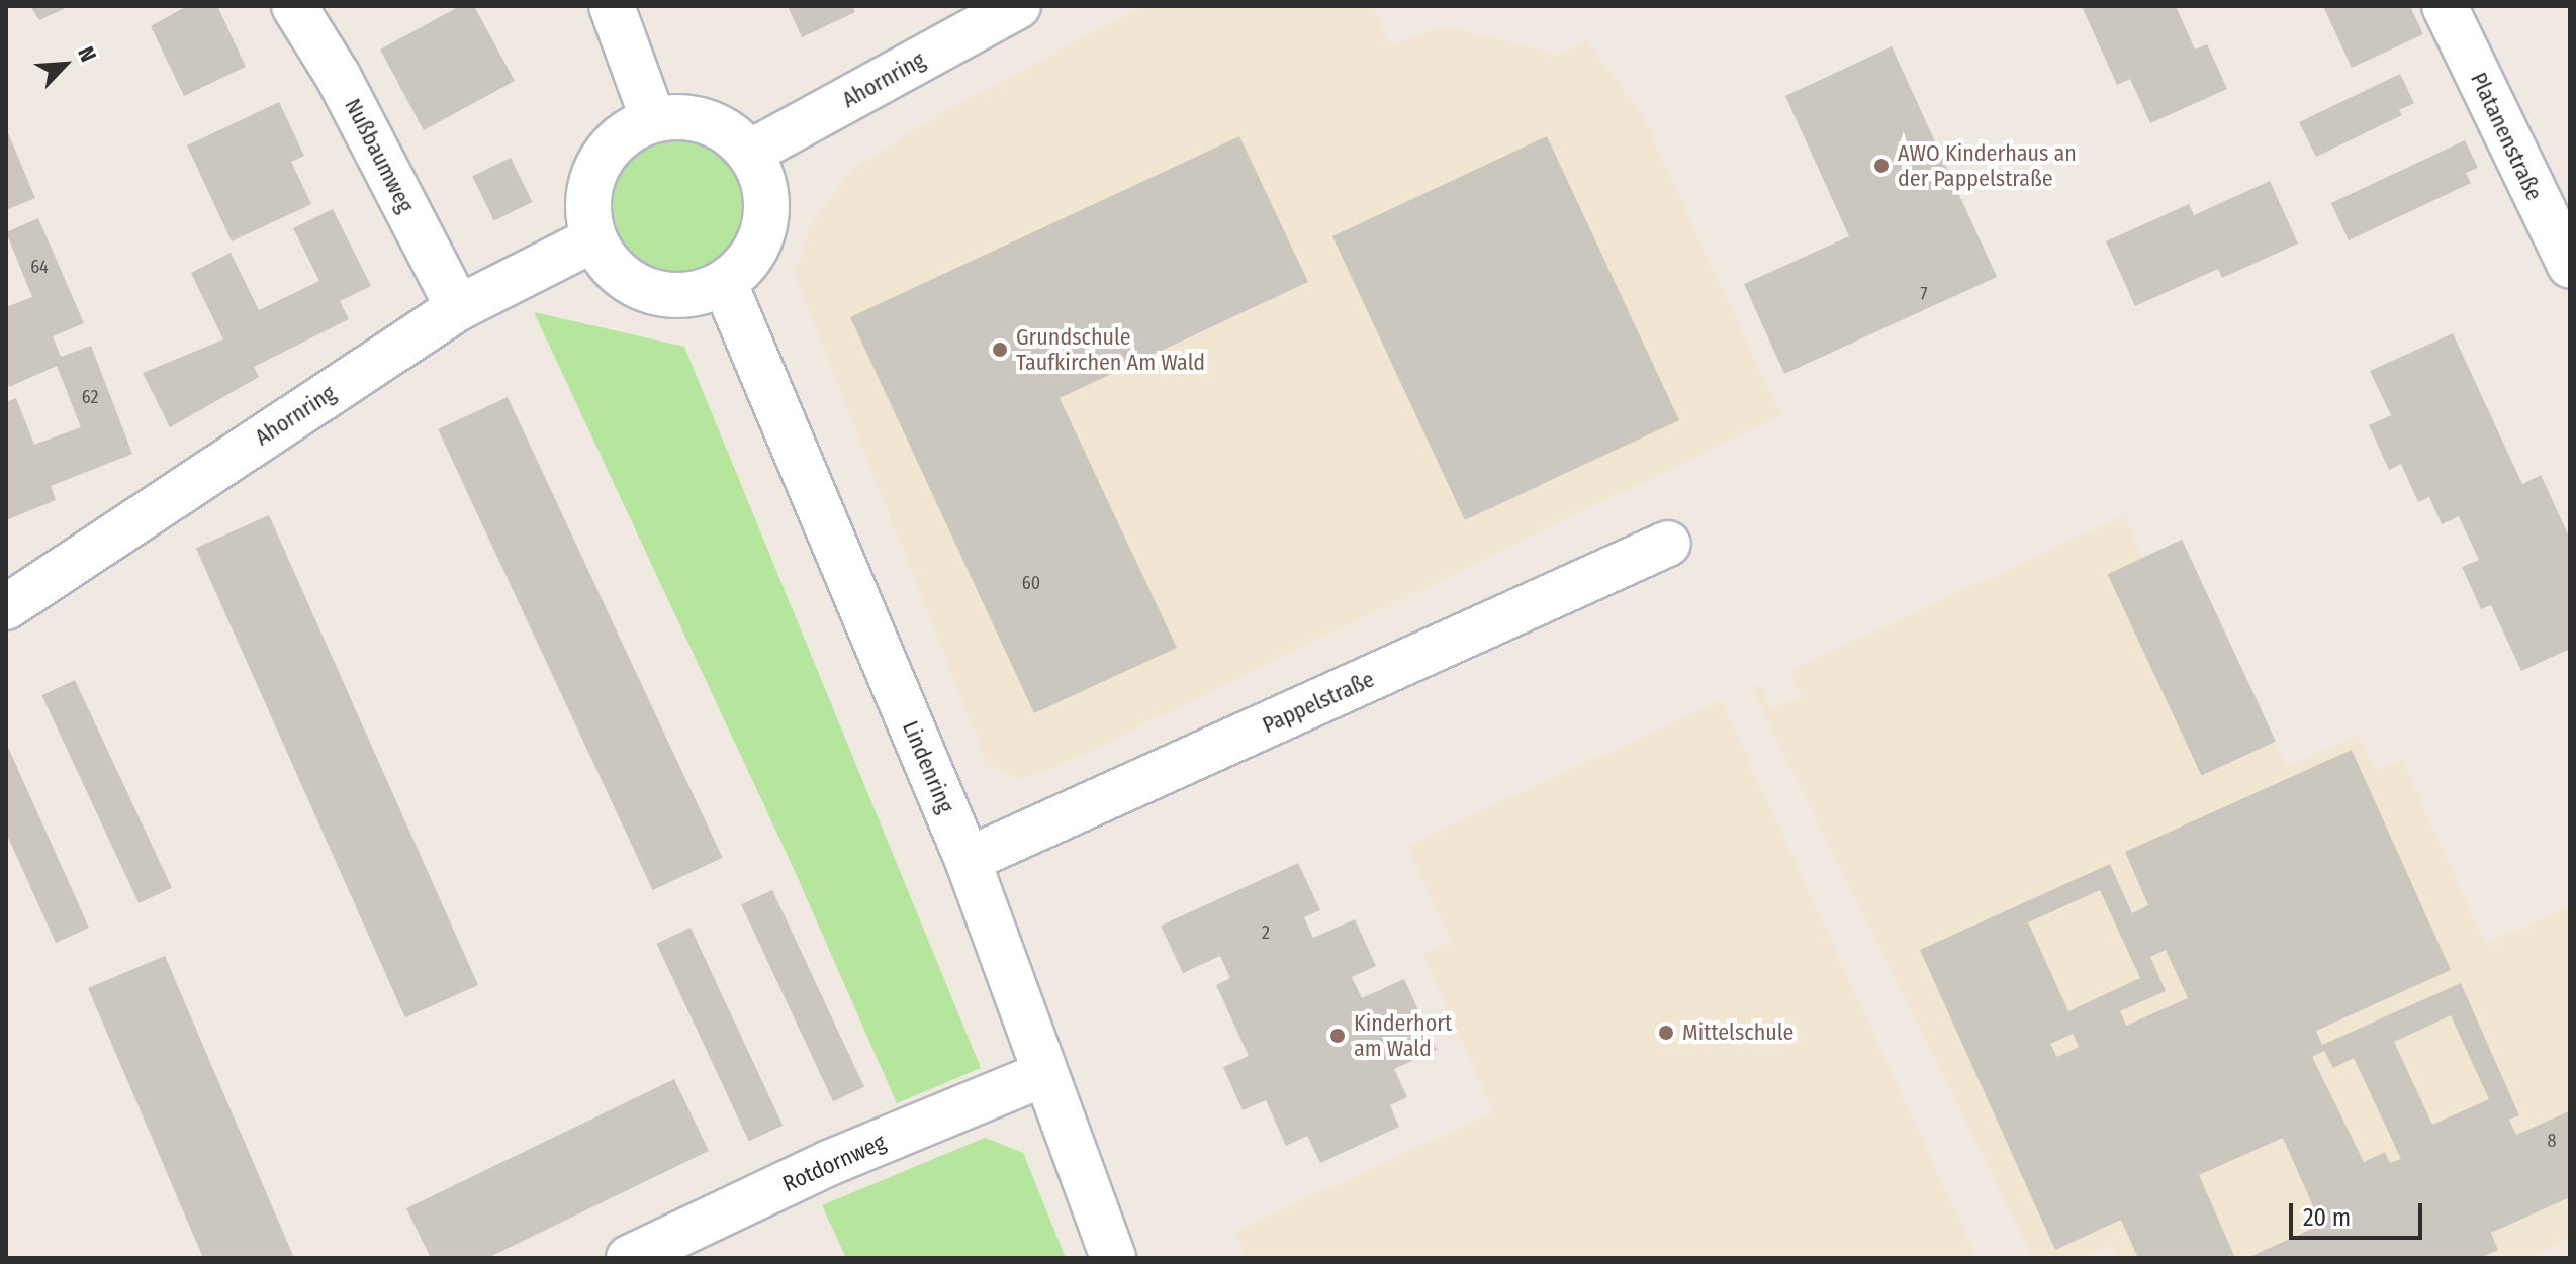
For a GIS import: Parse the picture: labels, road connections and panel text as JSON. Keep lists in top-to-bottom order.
{
  "streets": {
    "street": [
      "Ahornring",
      "Platanenstraße",
      "Nußbaumweg",
      "Pappelstraße",
      "Lindenring",
      "Rotdornweg"
    ]
  },
  "crossings": [
    ["Ahornring", "Nußbaumweg"],
    ["Ahornring", "Lindenring"],
    ["Pappelstraße", "Lindenring"],
    ["Lindenring", "Rotdornweg"]
  ],
  "places": [
    "AWO Kinderhaus an der Pappelstraße",
    "Grundschule Taufkirchen Am Wald",
    "Mittelschule",
    "Kinderhort am Wald"
  ],
  "house_numbers": [
    "64",
    "7",
    "62",
    "60",
    "2",
    "8"
  ],
  "scale_bar": "20 m",
  "north": "top right"
}
